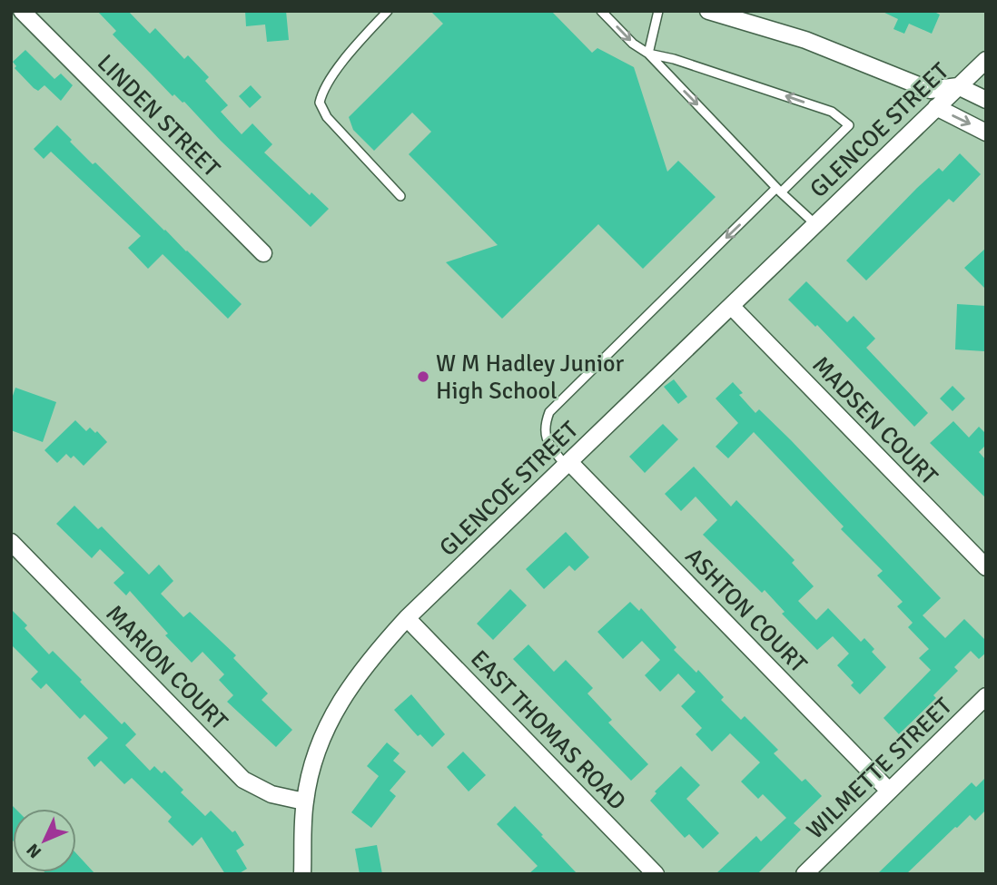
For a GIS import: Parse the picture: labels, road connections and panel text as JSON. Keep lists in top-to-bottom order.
{
  "streets": {
    "street": [
      "LINDEN STREET",
      "GLENCOE STREET",
      "MADSEN COURT",
      "ASHTON COURT",
      "MARION COURT",
      "EAST THOMAS ROAD",
      "WILMETTE STREET"
    ]
  },
  "crossings": [
    ["GLENCOE STREET", "MADSEN COURT"],
    ["GLENCOE STREET", "ASHTON COURT"],
    ["GLENCOE STREET", "MARION COURT"],
    ["GLENCOE STREET", "EAST THOMAS ROAD"],
    ["ASHTON COURT", "WILMETTE STREET"]
  ],
  "places": ["W M Hadley Junior High School"],
  "north": "bottom left"
}
